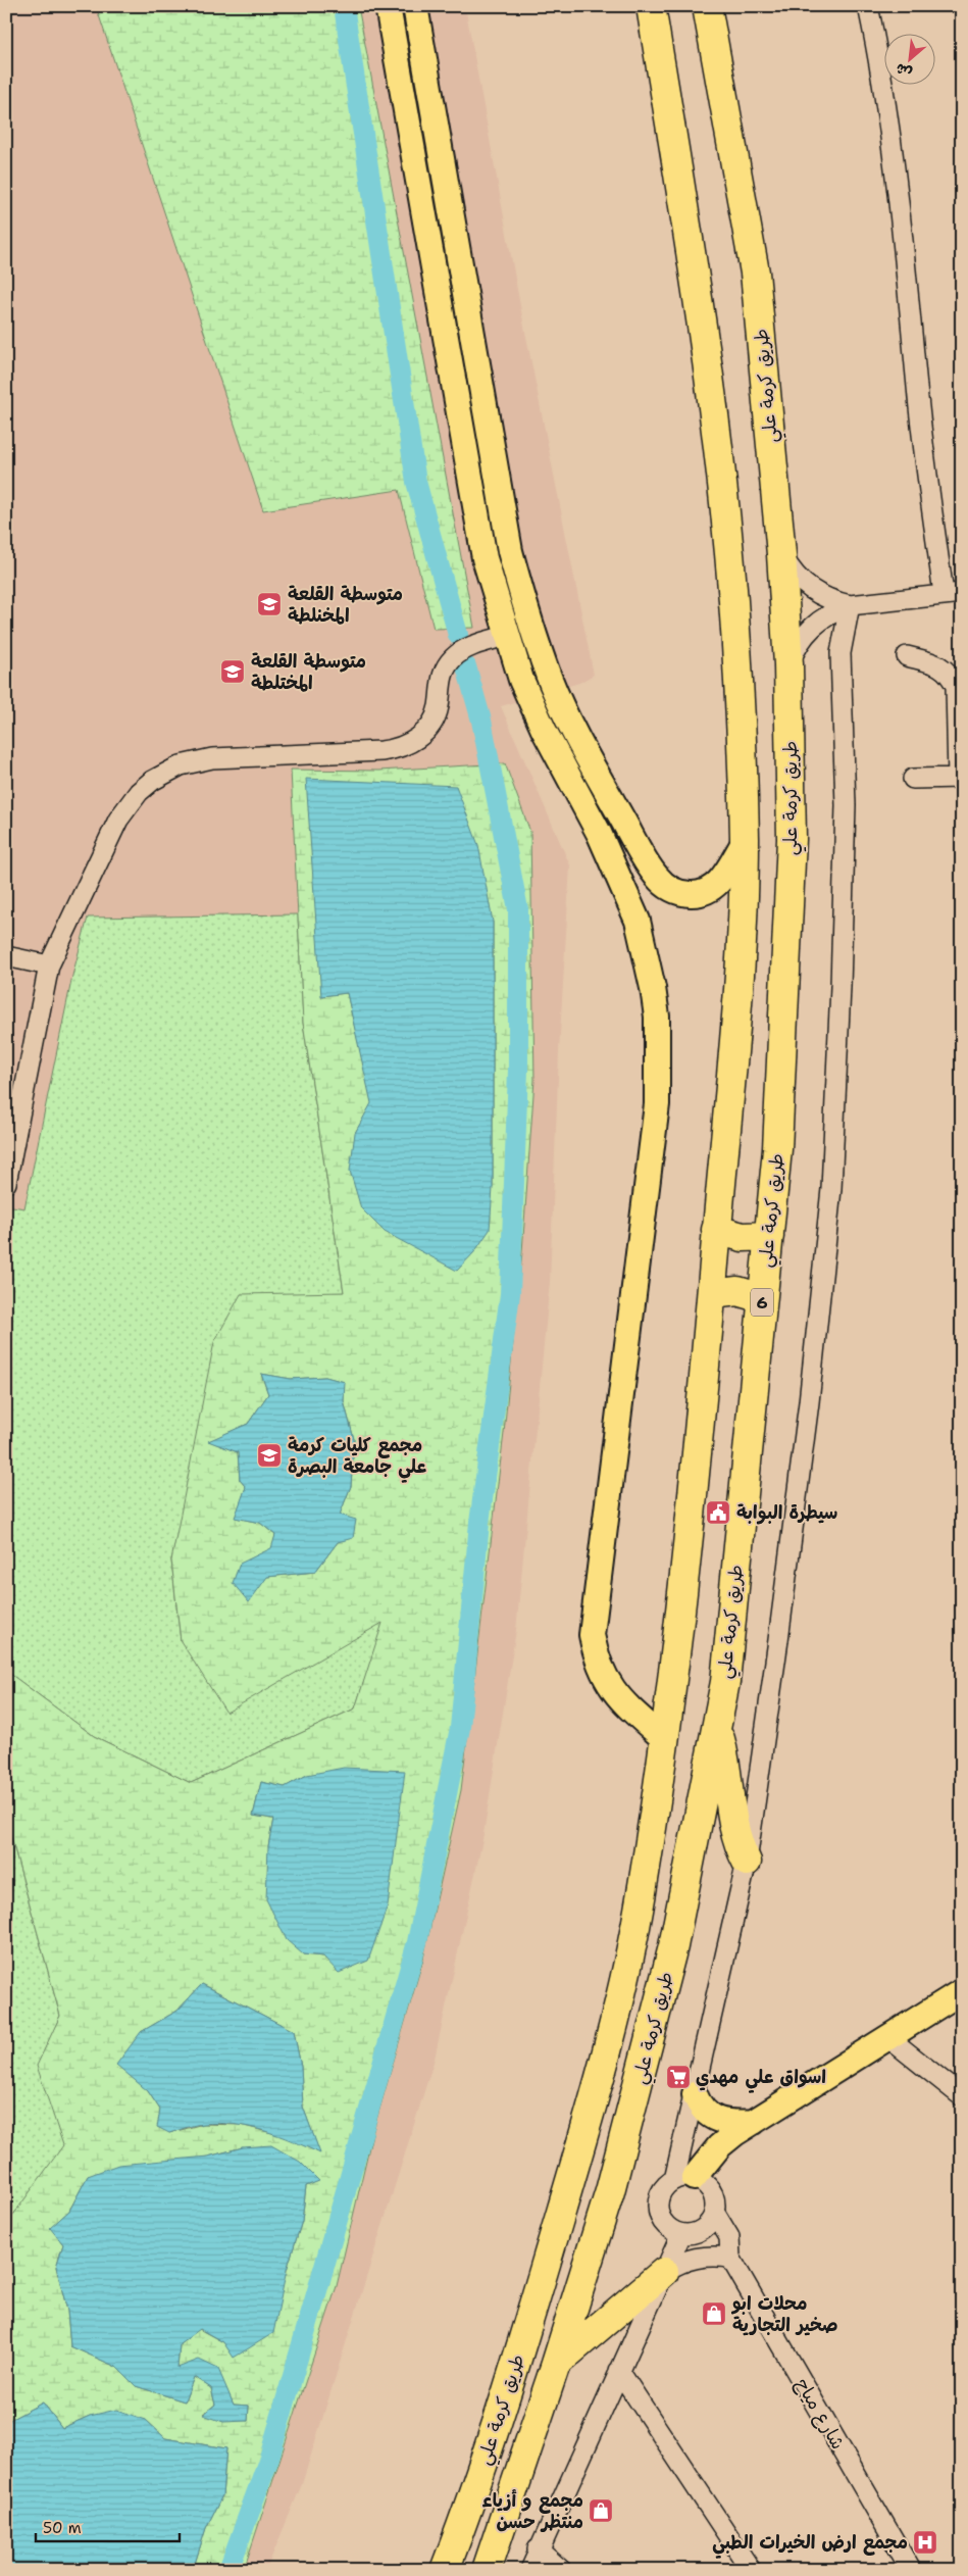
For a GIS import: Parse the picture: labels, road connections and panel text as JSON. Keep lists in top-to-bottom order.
{
  "streets": {
    "highway": ["طريق كرمة علي", "6"],
    "street": ["شارع مياح"]
  },
  "places": {
    "school or university": ["متوسطة القلعة المخنلطة", "متوسطة القلعة المختلطة", "مجمع كليات كرمة علي جامعة البصرة"],
    "public building": ["سيطرة البوابة"],
    "supermarket": ["اسواق علي مهدي"],
    "shop": ["محلات ابو صخير التجارية", "مجمع و أزياء منتظر حسن"],
    "hospital": ["مجمع ارض الخيرات الطبي"]
  },
  "scale_bar": "50 m",
  "north": "bottom left"
}
